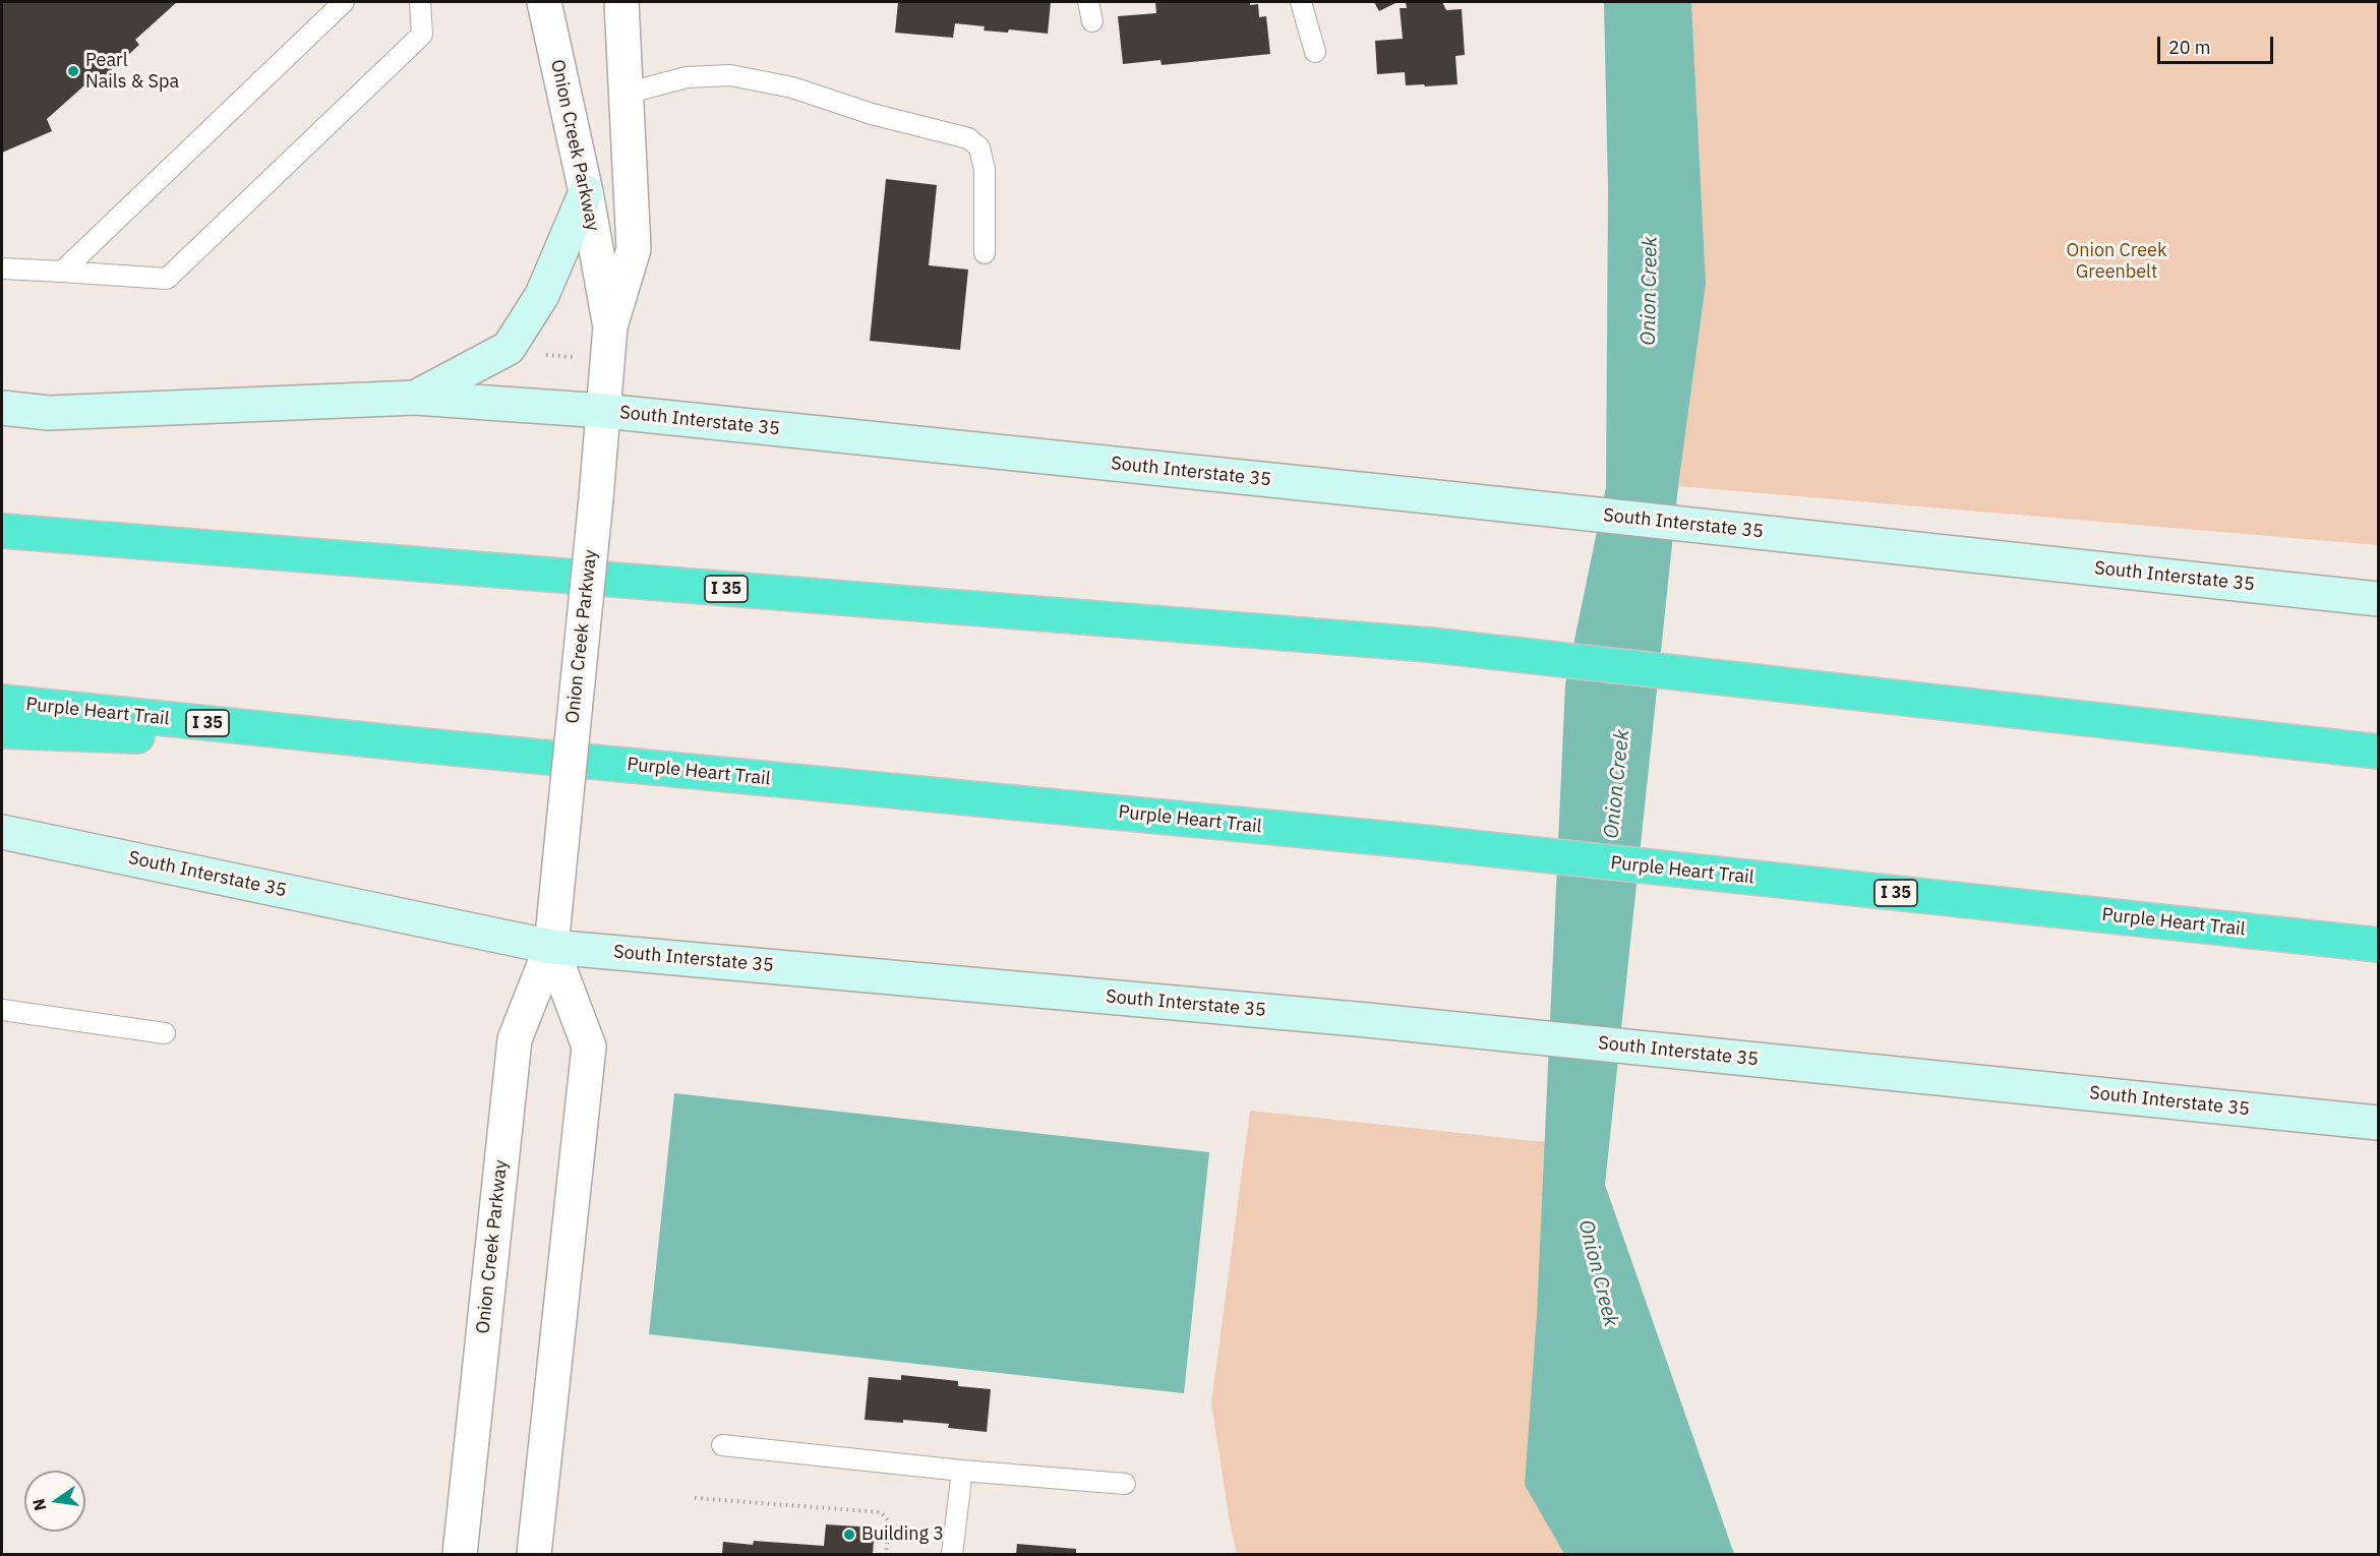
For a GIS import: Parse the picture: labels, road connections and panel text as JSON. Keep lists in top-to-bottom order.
{
  "streets": {
    "highway": ["I 35", "Purple Heart Trail"],
    "main road": ["South Interstate 35"],
    "street": ["Onion Creek Parkway"]
  },
  "crossings": [
    ["Onion Creek Parkway", "South Interstate 35"]
  ],
  "water": ["Onion Creek"],
  "parks": ["Onion Creek Greenbelt"],
  "places": ["Pearl Nails & Spa", "Building 3"],
  "scale_bar": "20 m",
  "north": "left"
}
